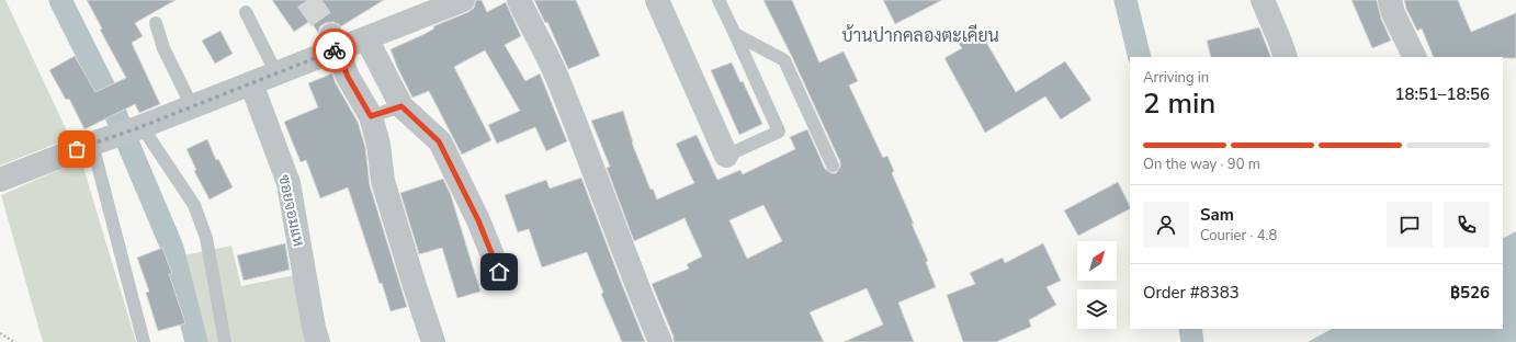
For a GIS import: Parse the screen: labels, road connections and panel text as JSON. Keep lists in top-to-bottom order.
{
  "streets": {
    "street": ["ซอยจอมแห"]
  },
  "districts": ["บ้านปากคลองตะเคียน"],
  "north": "top right",
  "page": {
    "heading": ["2 min", "Arriving in", "18:51–18:56"],
    "panel": [
      "Sam",
      "Courier · 4.8",
      "Order #8383",
      "฿526"
    ],
    "bar": "On the way · 90 m"
  }
}
